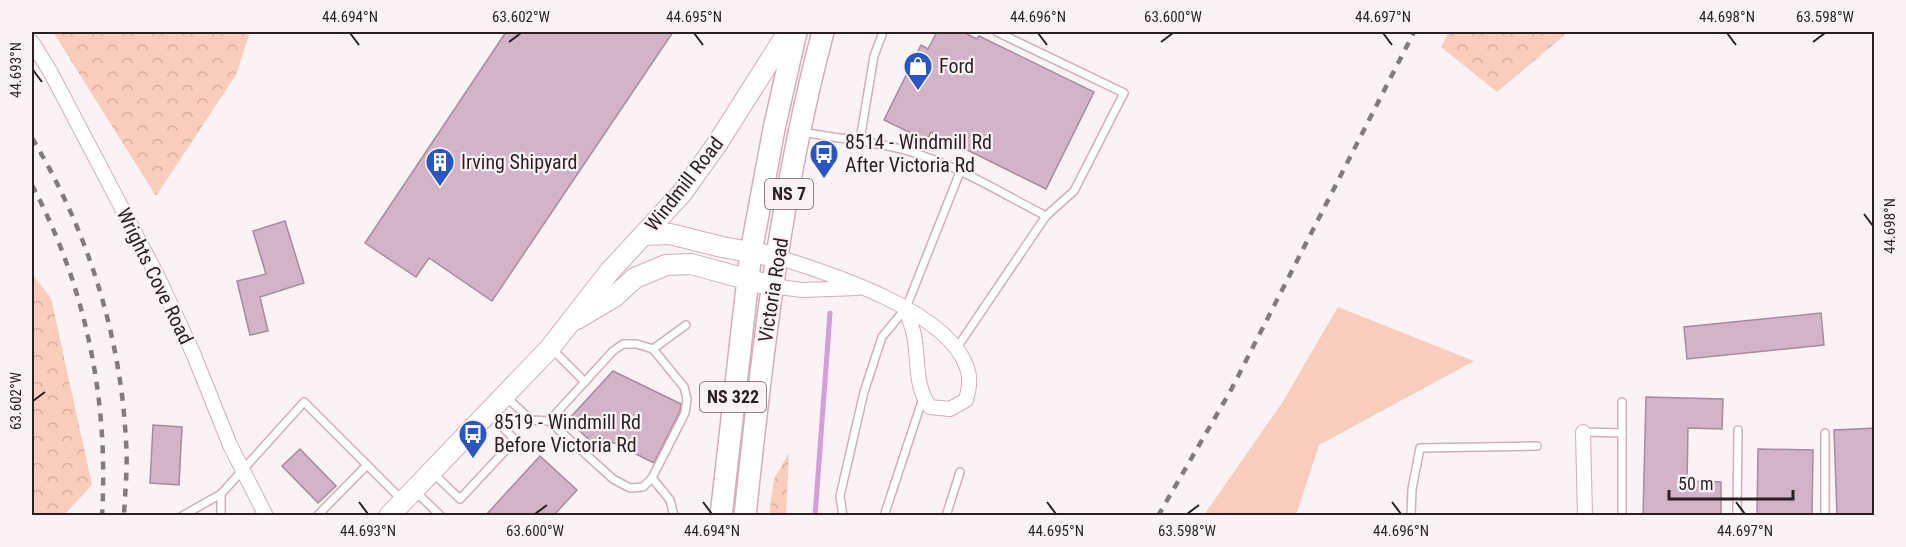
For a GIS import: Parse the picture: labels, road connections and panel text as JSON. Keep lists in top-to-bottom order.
{
  "streets": {
    "main road": [
      "Windmill Road",
      "NS 7",
      "Victoria Road",
      "NS 322"
    ],
    "street": ["Wrights Cove Road"]
  },
  "crossings": [
    ["Windmill Road", "Victoria Road"]
  ],
  "places": {
    "shop": ["Ford"],
    "bus stop": ["8514 - Windmill Rd After Victoria Rd", "8519 - Windmill Rd Before Victoria Rd"],
    "building": ["Irving Shipyard"]
  },
  "scale_bar": "50 m",
  "coordinates": [
    "44.694°N",
    "63.602°W",
    "44.695°N",
    "44.696°N",
    "63.600°W",
    "44.697°N",
    "44.698°N",
    "63.598°W",
    "44.693°N"
  ]
}
